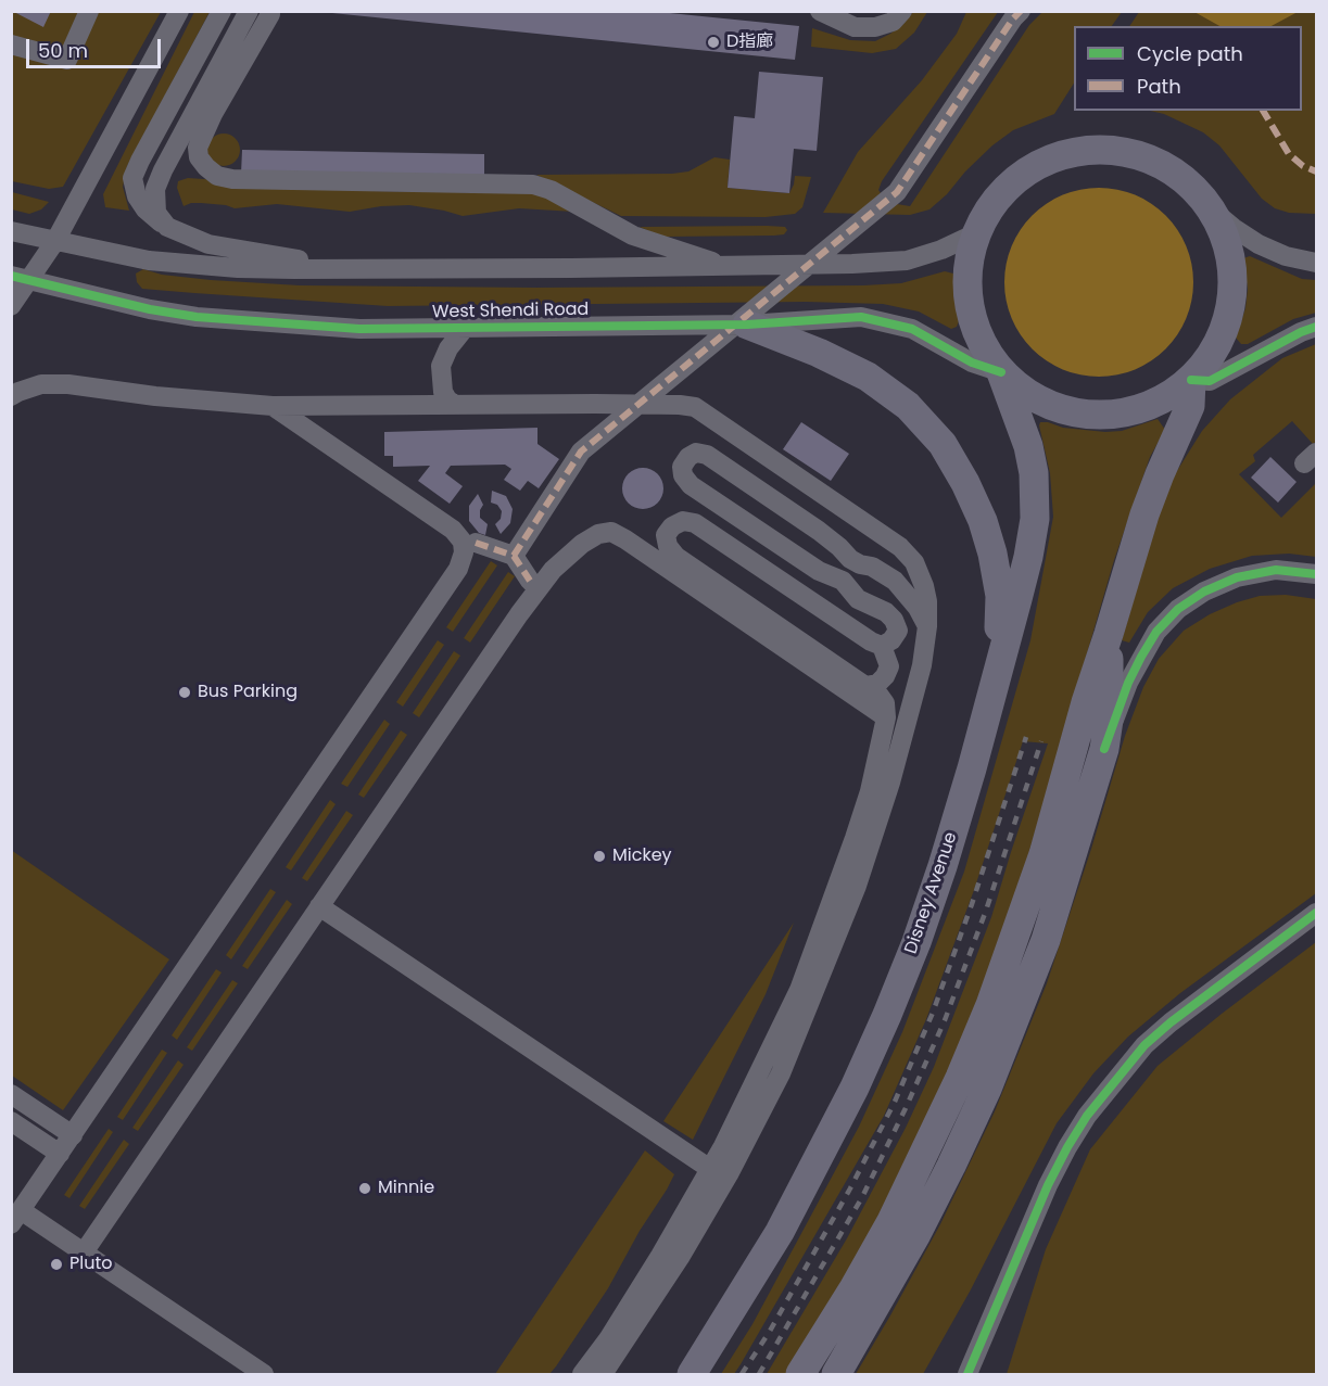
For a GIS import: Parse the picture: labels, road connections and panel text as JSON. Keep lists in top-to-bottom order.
{
  "streets": {
    "highway": ["Disney Avenue"],
    "street": ["West Shendi Road"]
  },
  "crossings": [
    ["West Shendi Road", "Disney Avenue"]
  ],
  "places": [
    "D指廊",
    "Bus Parking",
    "Mickey",
    "Minnie",
    "Pluto"
  ],
  "legend": ["Cycle path", "Path"],
  "scale_bar": "50 m"
}
